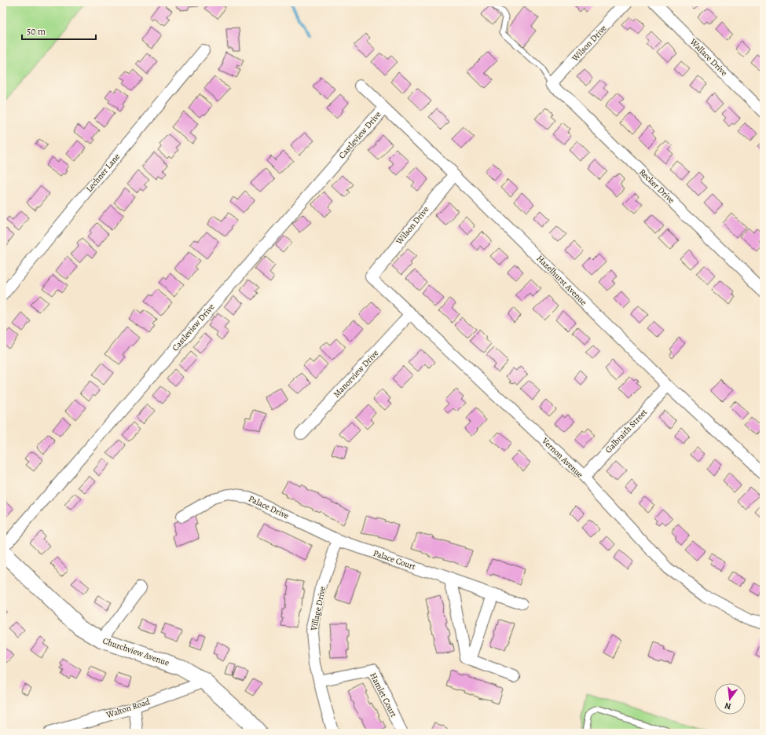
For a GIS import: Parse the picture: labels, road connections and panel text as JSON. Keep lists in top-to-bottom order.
{
  "streets": {
    "street": [
      "Wilson Drive",
      "Wallace Drive",
      "Castleview Drive",
      "Lechner Lane",
      "Recker Drive",
      "Hazelhurst Avenue",
      "Manorview Drive",
      "Galbraith Street",
      "Vernon Avenue",
      "Palace Drive",
      "Palace Court",
      "Village Drive",
      "Churchview Avenue",
      "Hamlet Court",
      "Walton Road"
    ]
  },
  "crossings": [
    ["Wilson Drive", "Recker Drive"],
    ["Wilson Drive", "Hazelhurst Avenue"],
    ["Wilson Drive", "Vernon Avenue"],
    ["Castleview Drive", "Hazelhurst Avenue"],
    ["Hazelhurst Avenue", "Galbraith Street"],
    ["Manorview Drive", "Vernon Avenue"],
    ["Galbraith Street", "Vernon Avenue"],
    ["Palace Drive", "Palace Court"],
    ["Palace Drive", "Village Drive"],
    ["Palace Court", "Village Drive"],
    ["Village Drive", "Hamlet Court"],
    ["Churchview Avenue", "Walton Road"]
  ],
  "scale_bar": "50 m",
  "north": "bottom"
}
